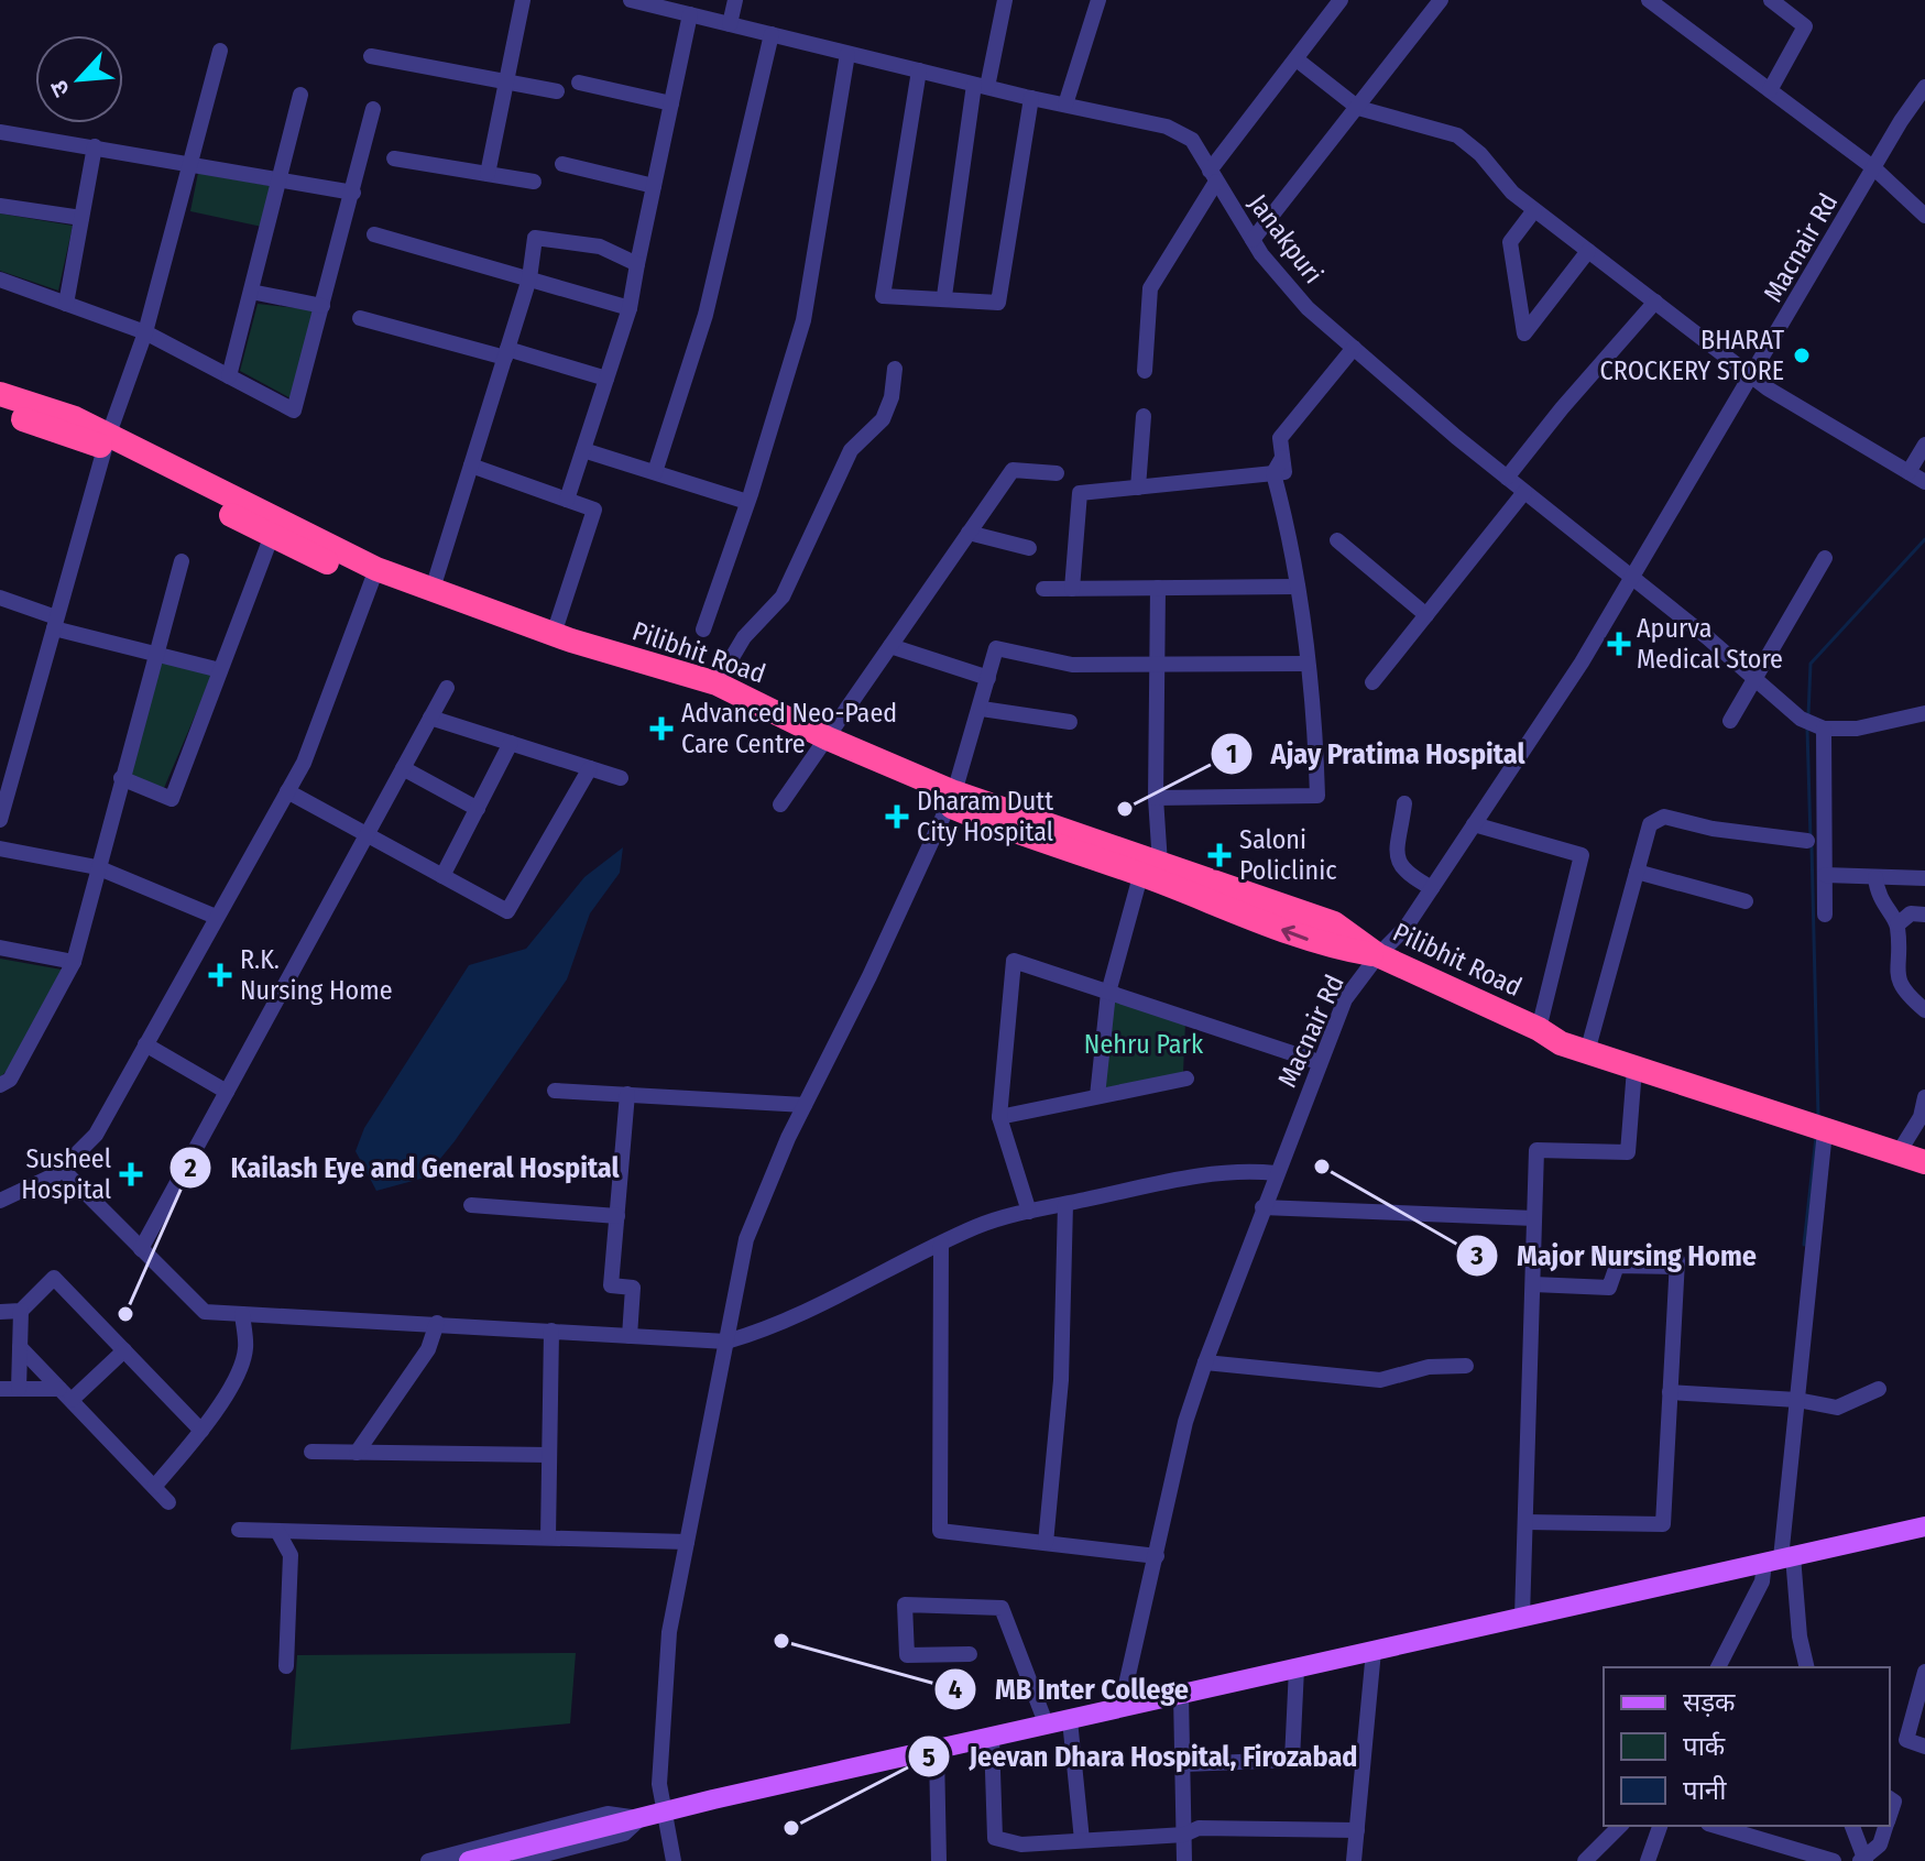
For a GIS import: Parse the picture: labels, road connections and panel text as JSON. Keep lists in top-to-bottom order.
{
  "streets": {
    "highway": ["Pilibhit Road"],
    "street": ["Janakpuri", "Macnair Rd"]
  },
  "crossings": [
    ["Janakpuri", "Macnair Rd"],
    ["Macnair Rd", "Pilibhit Road"]
  ],
  "parks": ["Nehru Park"],
  "places": {
    "other": [
      "BHARAT CROCKERY STORE",
      "Ajay Pratima Hospital",
      "Major Nursing Home",
      "Kailash Eye and General Hospital",
      "MB Inter College",
      "Jeevan Dhara Hospital, Firozabad"
    ],
    "health": [
      "Apurva Medical Store",
      "Advanced Neo-Paed Care Centre",
      "Dharam Dutt City Hospital",
      "Saloni Policlinic",
      "R.K. Nursing Home",
      "Susheel Hospital"
    ]
  },
  "legend": ["सड़क", "पार्क", "पानी"],
  "north": "bottom left"
}
